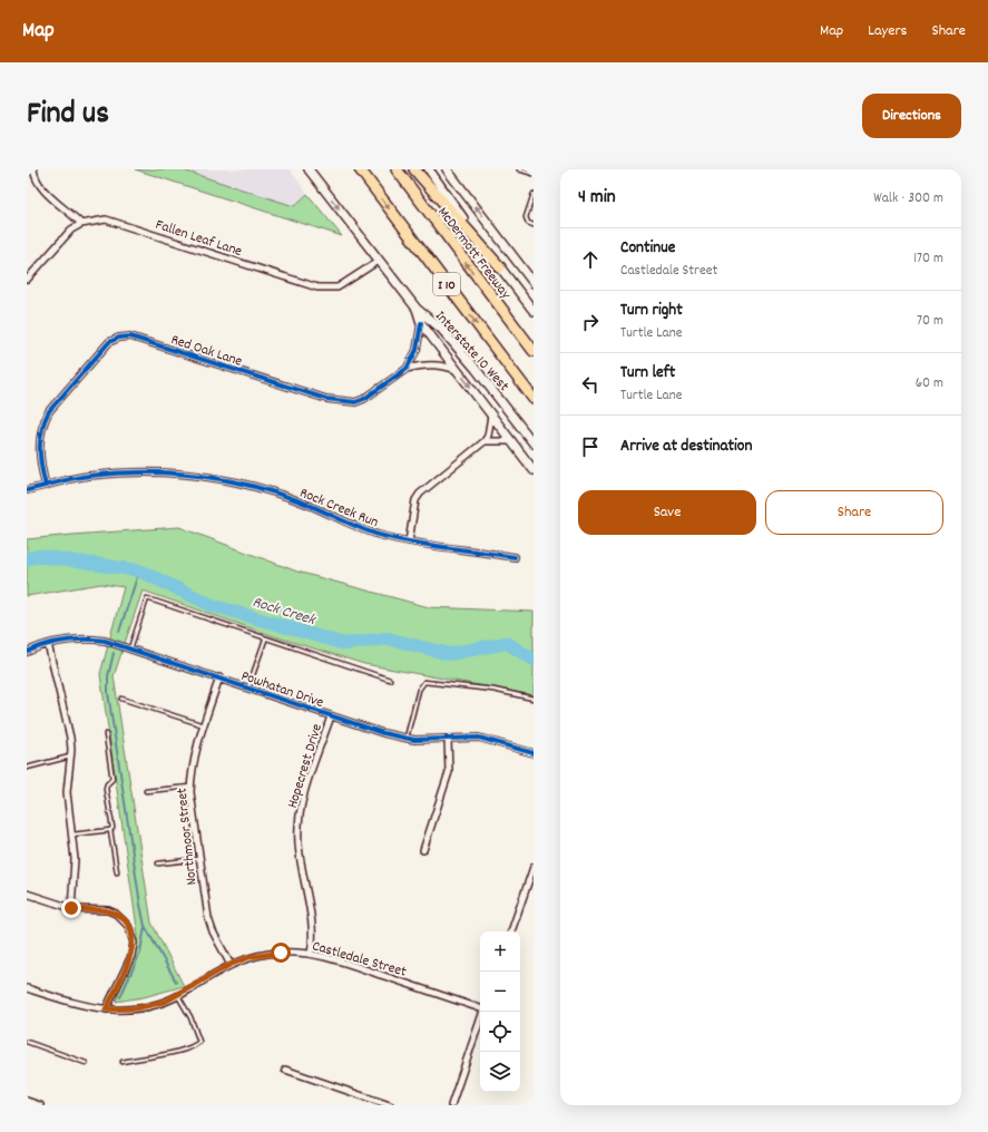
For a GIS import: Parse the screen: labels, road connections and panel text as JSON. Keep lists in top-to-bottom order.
{
  "streets": {
    "highway": ["McDermott Freeway", "I 10"],
    "main road": ["Interstate 10 West"],
    "street": [
      "Fallen Leaf Lane",
      "Red Oak Lane",
      "Rock Creek Run",
      "Powhatan Drive",
      "Hopecrest Drive",
      "Northmoor Street",
      "Castledale Street"
    ]
  },
  "crossings": [
    ["Fallen Leaf Lane", "Interstate 10 West"],
    ["Red Oak Lane", "Rock Creek Run"],
    ["Powhatan Drive", "Hopecrest Drive"],
    ["Powhatan Drive", "Northmoor Street"],
    ["Hopecrest Drive", "Castledale Street"],
    ["Northmoor Street", "Castledale Street"]
  ],
  "water": ["Rock Creek"],
  "page": {
    "header": "Map",
    "nav": ["Map", "Layers", "Share"],
    "title": "Find us",
    "buttons": [
      "Directions",
      ["Save", "Share"]
    ],
    "heading": ["4 min", "Walk · 300 m"],
    "list": [
      ["Continue", "Castledale Street", "170 m"],
      ["Turn right", "Turtle Lane", "70 m"],
      ["Turn left", "Turtle Lane", "60 m"],
      "Arrive at destination"
    ],
    "map_buttons": ["+", "−"]
  }
}
